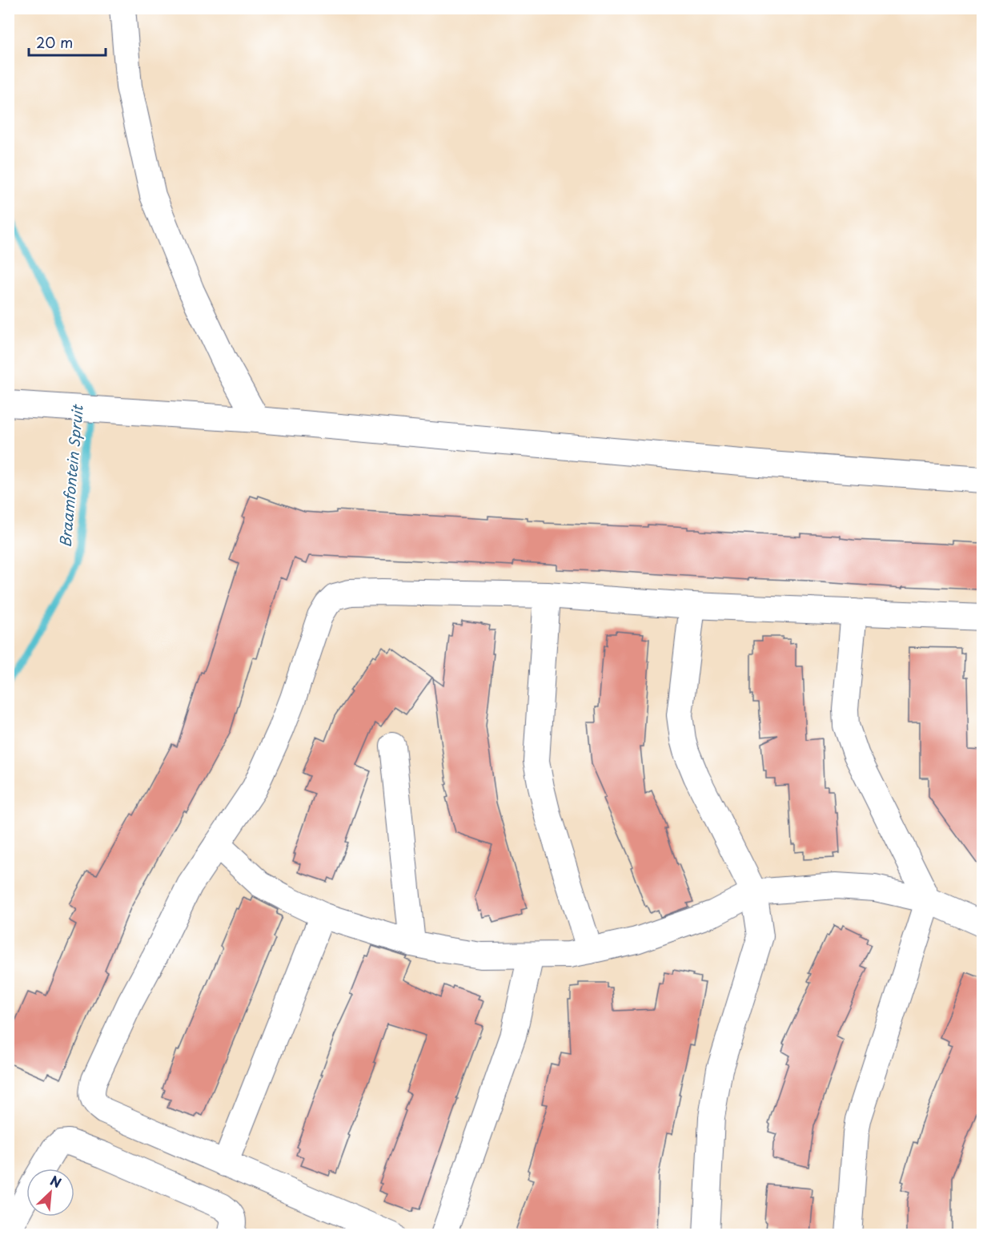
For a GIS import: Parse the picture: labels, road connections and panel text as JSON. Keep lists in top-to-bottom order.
{
  "water": ["Braamfontein Spruit"],
  "scale_bar": "20 m",
  "north": "top right"
}
